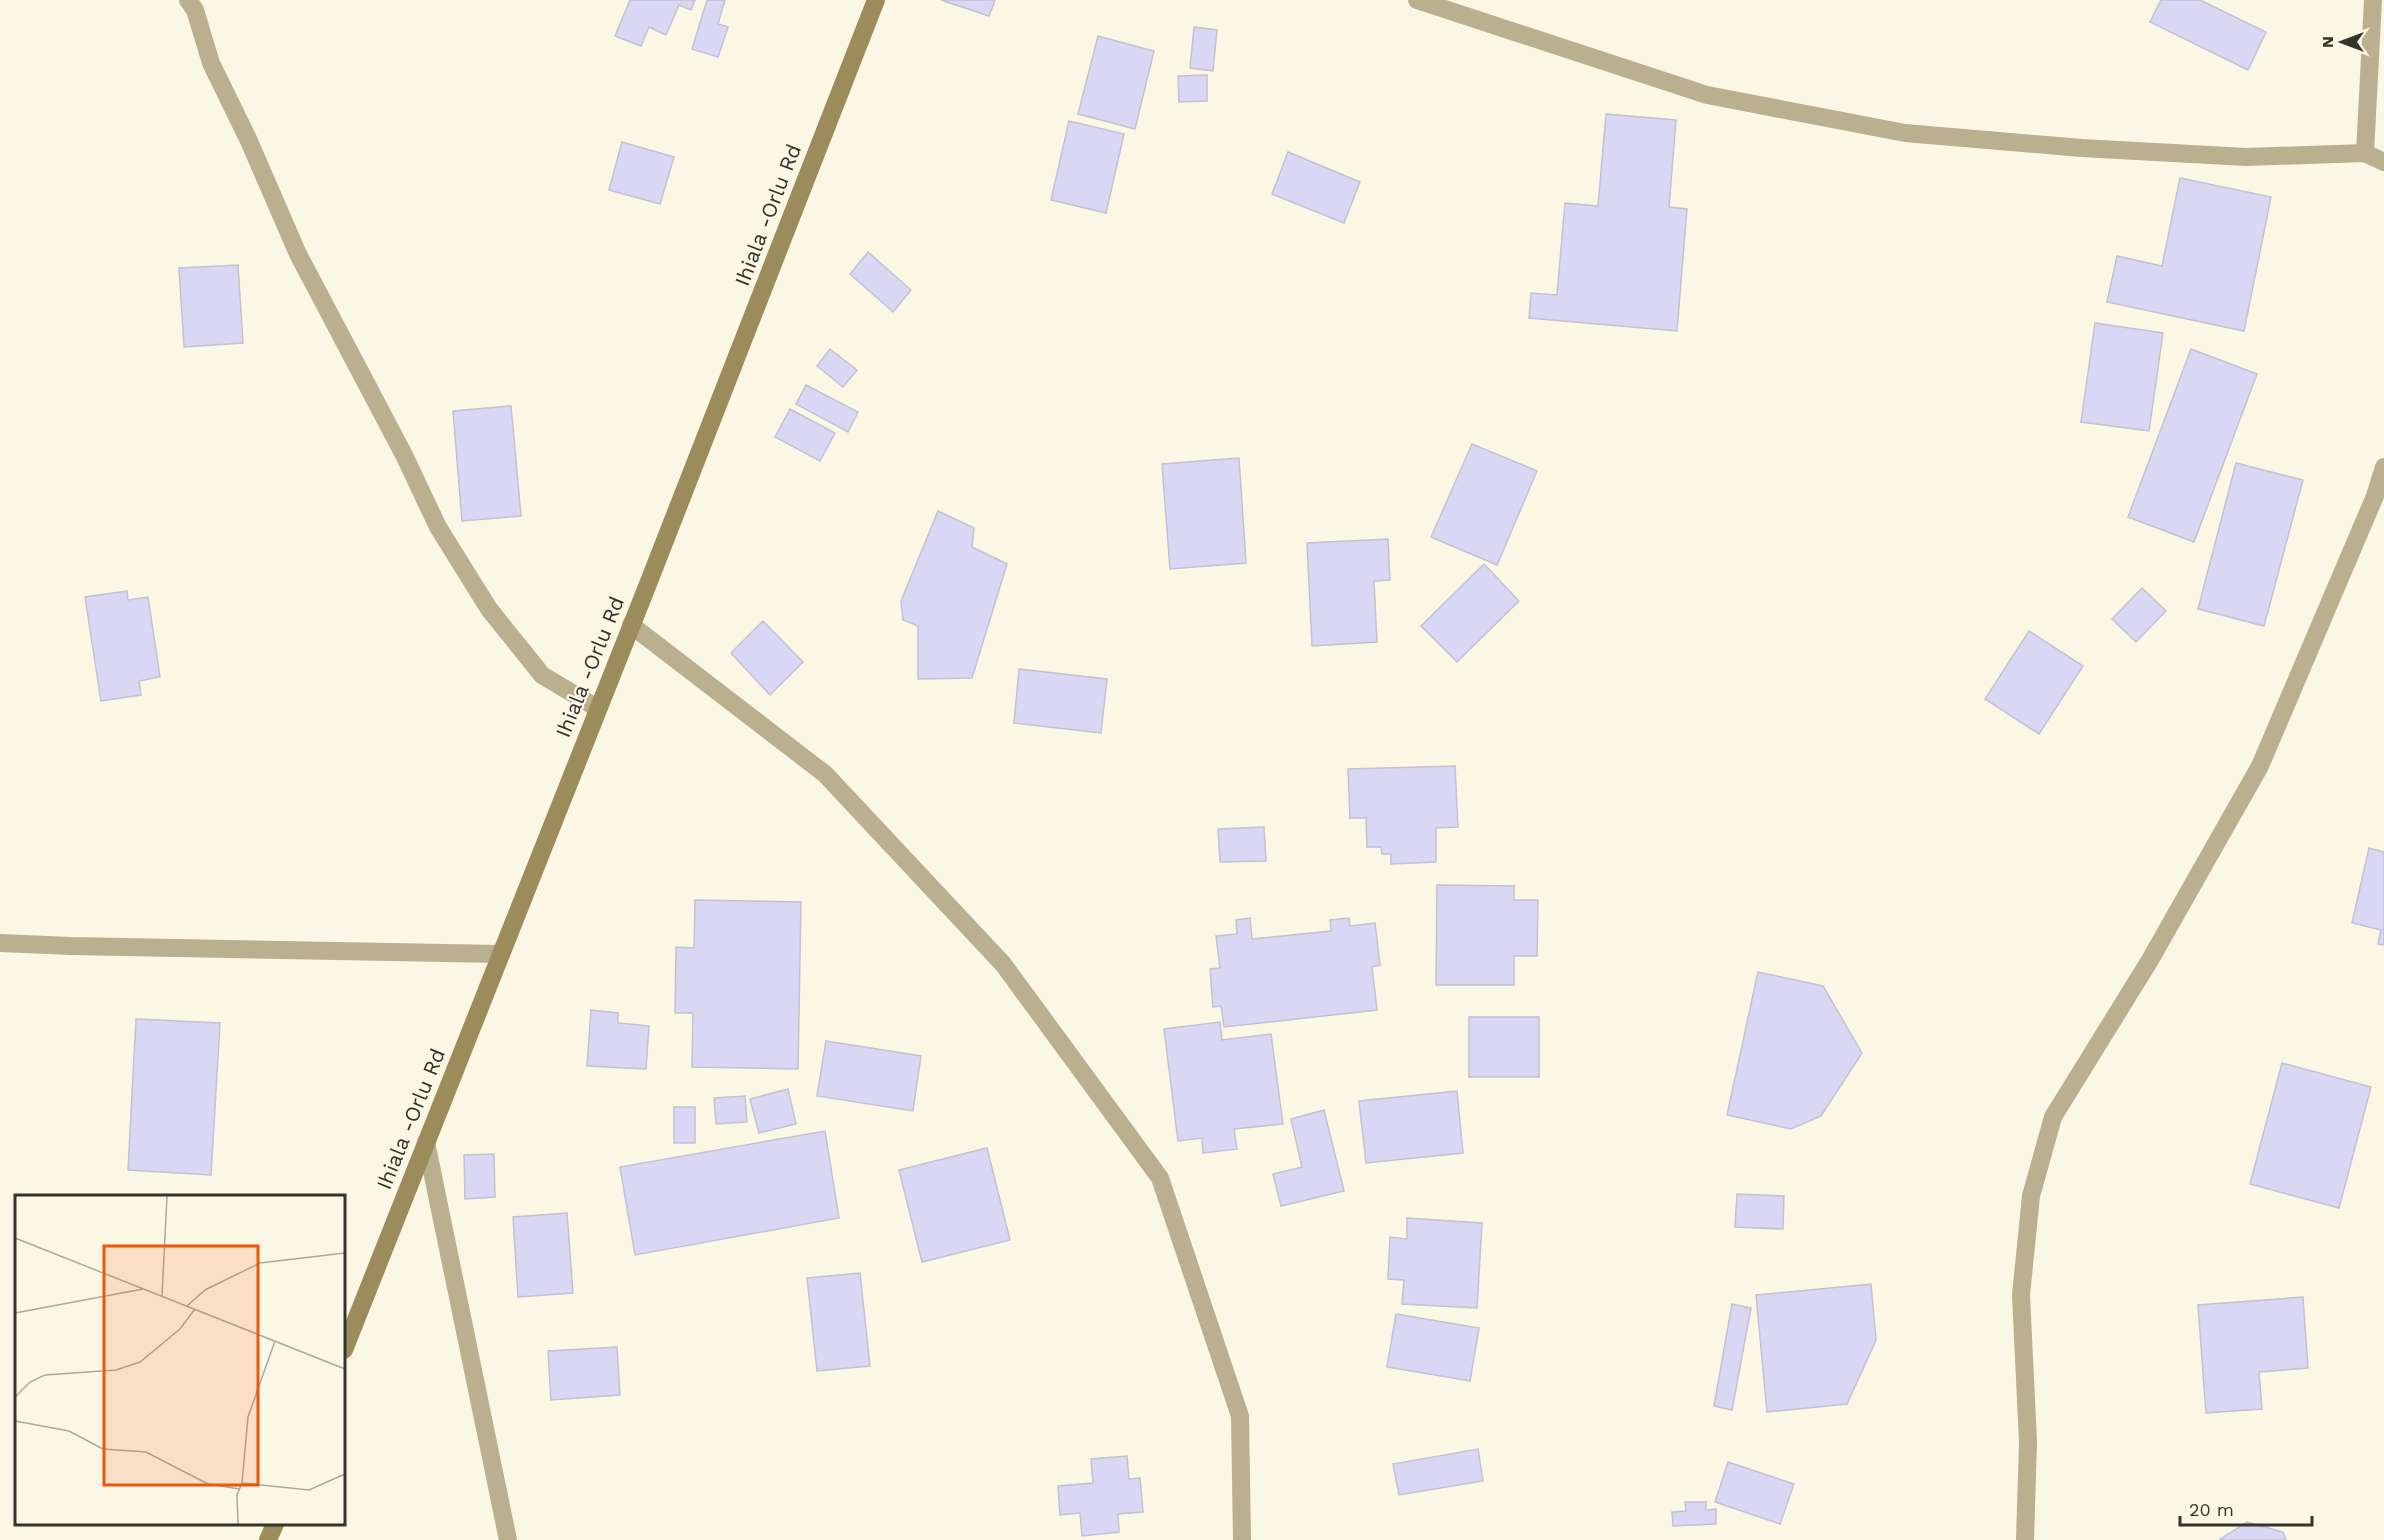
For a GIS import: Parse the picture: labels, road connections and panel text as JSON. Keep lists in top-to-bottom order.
{
  "streets": {
    "main road": ["Ihiala -Orlu Rd"]
  },
  "scale_bar": "20 m",
  "north": "left"
}
